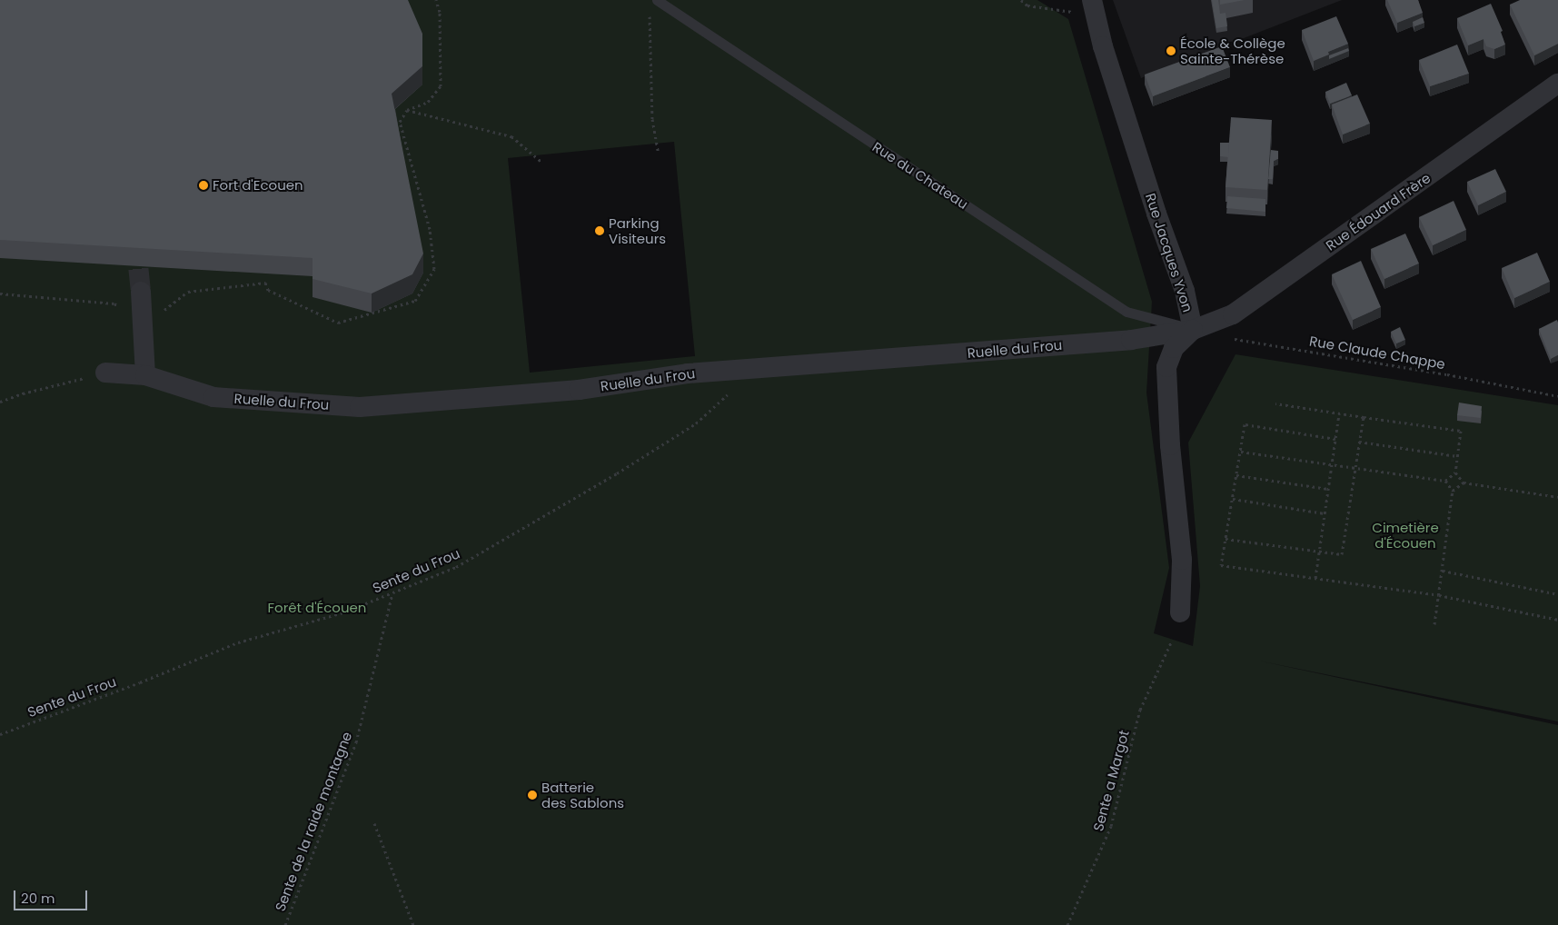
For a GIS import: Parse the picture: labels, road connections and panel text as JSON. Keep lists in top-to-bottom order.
{
  "streets": {
    "street": ["Rue Édouard Frère", "Rue Jacques Yvon", "Ruelle du Frou"],
    "lane": ["Rue du Chateau"],
    "path": [
      "Rue Claude Chappe",
      "Sente du Frou",
      "Sente a Margot",
      "Sente de la raide montagne"
    ]
  },
  "crossings": [
    ["Rue du Chateau", "Rue Édouard Frère"],
    ["Rue du Chateau", "Rue Jacques Yvon"],
    ["Rue du Chateau", "Ruelle du Frou"],
    ["Rue du Chateau", "Rue Claude Chappe"],
    ["Rue Édouard Frère", "Rue Jacques Yvon"],
    ["Rue Édouard Frère", "Ruelle du Frou"],
    ["Rue Édouard Frère", "Rue Claude Chappe"],
    ["Rue Jacques Yvon", "Ruelle du Frou"],
    ["Rue Jacques Yvon", "Rue Claude Chappe"],
    ["Ruelle du Frou", "Rue Claude Chappe"],
    ["Ruelle du Frou", "Sente du Frou"],
    ["Sente du Frou", "Sente de la raide montagne"]
  ],
  "parks": ["Cimetière d'Écouen", "Forêt d'Écouen"],
  "places": [
    "École & Collège Sainte-Thérèse",
    "Fort d'Ecouen",
    "Parking Visiteurs",
    "Batterie des Sablons"
  ],
  "scale_bar": "20 m"
}
